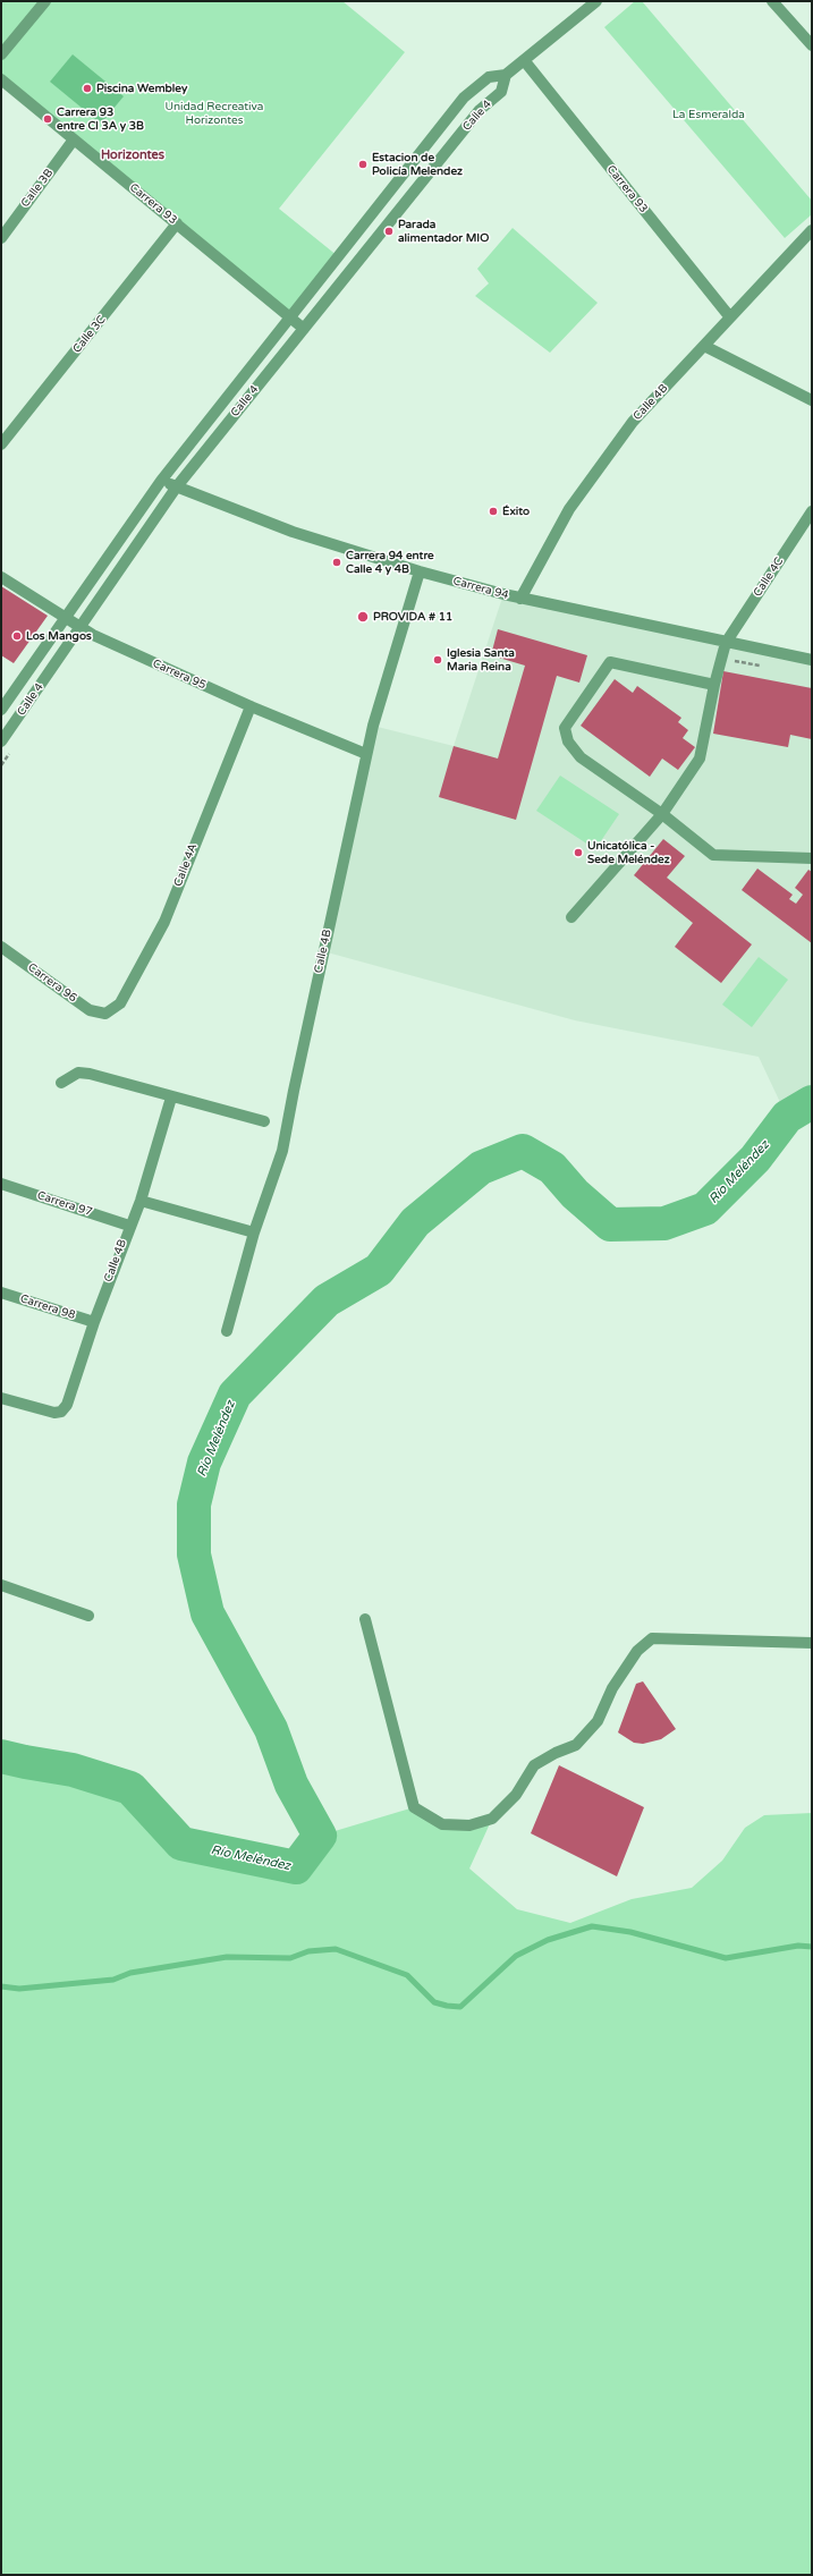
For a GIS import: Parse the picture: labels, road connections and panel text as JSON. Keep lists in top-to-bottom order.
{
  "streets": {
    "street": [
      "Calle 4",
      "Calle 3B",
      "Carrera 93",
      "Calle 3C",
      "Calle 4B",
      "Calle 4C",
      "Carrera 94",
      "Carrera 95",
      "Calle 4A",
      "Carrera 96",
      "Carrera 97",
      "Carrera 98"
    ]
  },
  "crossings": [
    ["Calle 4", "Carrera 93"],
    ["Calle 4", "Carrera 94"],
    ["Calle 4", "Carrera 95"],
    ["Calle 3B", "Carrera 93"],
    ["Carrera 93", "Calle 3C"],
    ["Carrera 93", "Calle 4B"],
    ["Calle 4B", "Carrera 94"],
    ["Calle 4B", "Carrera 95"],
    ["Calle 4B", "Carrera 97"],
    ["Calle 4B", "Carrera 98"],
    ["Calle 4C", "Carrera 94"],
    ["Carrera 95", "Calle 4A"],
    ["Calle 4A", "Carrera 96"]
  ],
  "districts": ["Horizontes"],
  "water": ["Río Meléndez"],
  "parks": ["Unidad Recreativa Horizontes", "La Esmeralda"],
  "places": [
    "Piscina Wembley",
    "Carrera 93 entre Cl 3A y 3B",
    "Estacion de Policía Melendez",
    "Parada alimentador MIO",
    "Éxito",
    "Carrera 94 entre Calle 4 y 4B",
    "PROVIDA # 11",
    "Los Mangos",
    "Iglesia Santa Maria Reina",
    "Unicatólica - Sede Meléndez"
  ]
}
